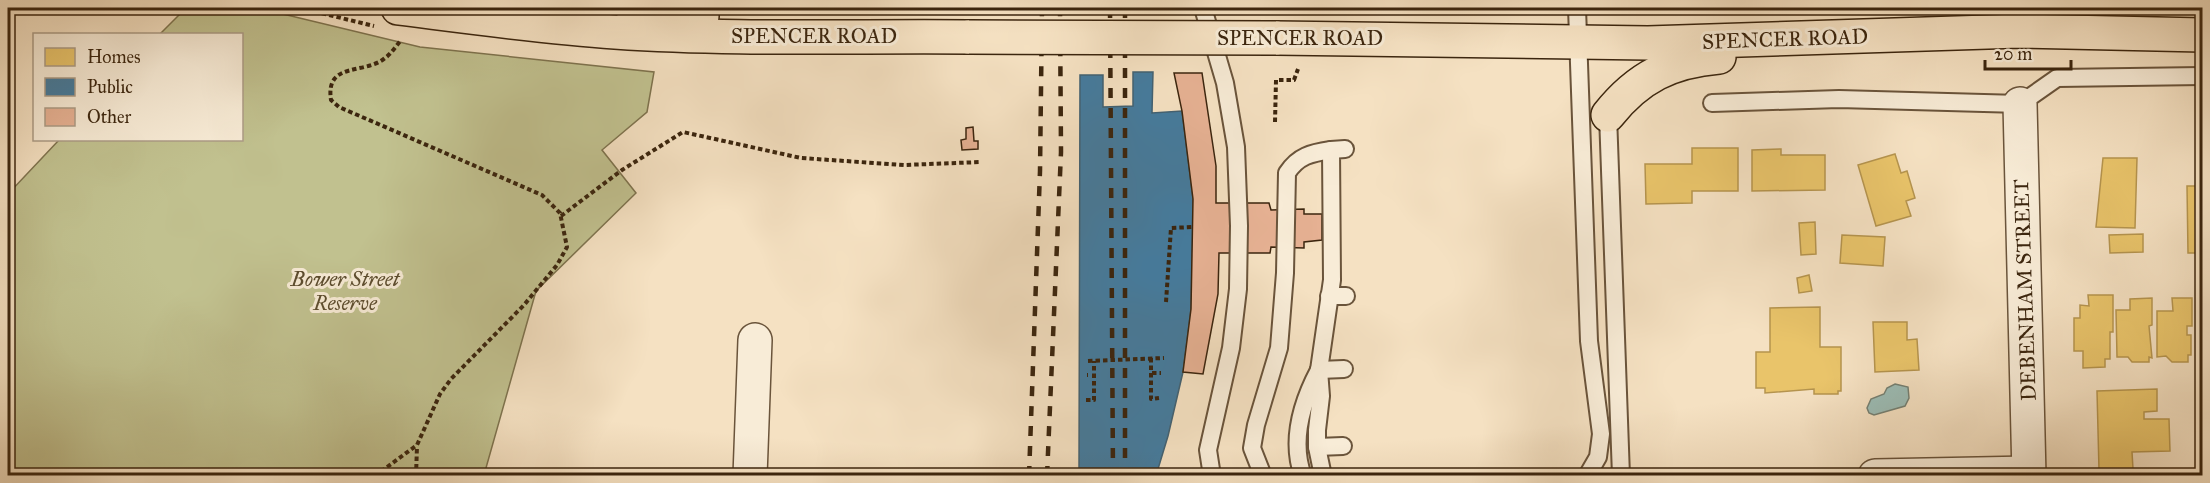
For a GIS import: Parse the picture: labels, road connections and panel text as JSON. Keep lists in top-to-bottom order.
{
  "streets": {
    "main road": ["SPENCER ROAD"],
    "street": ["DEBENHAM STREET"]
  },
  "parks": ["Bower Street Reserve"],
  "legend": ["Homes", "Public", "Other"],
  "scale_bar": "20 m"
}
